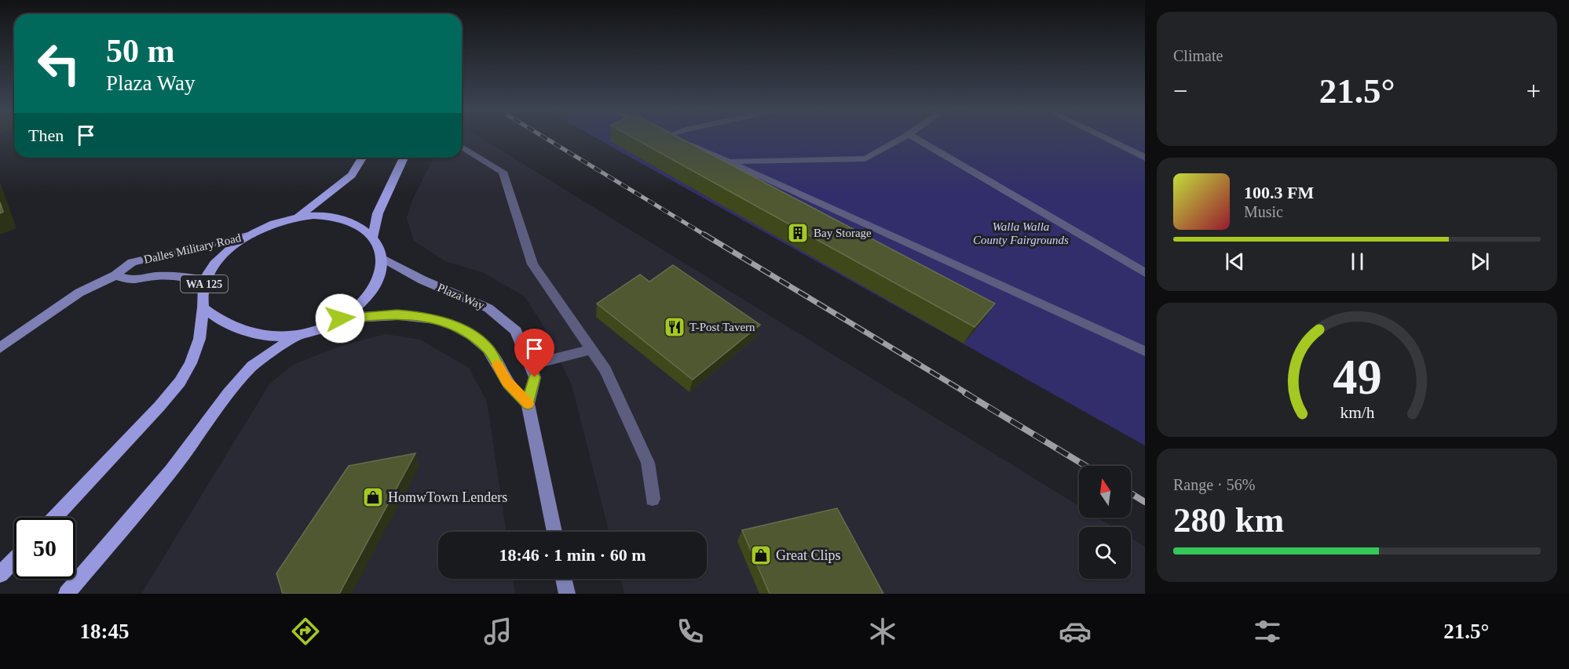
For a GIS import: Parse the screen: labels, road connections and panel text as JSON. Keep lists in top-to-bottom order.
{
  "streets": {
    "main road": ["Dalles Military Road", "WA 125", "Plaza Way"]
  },
  "crossings": [
    ["Dalles Military Road", "WA 125"],
    ["Dalles Military Road", "Plaza Way"],
    ["WA 125", "Plaza Way"]
  ],
  "parks": ["Walla Walla County Fairgrounds"],
  "places": {
    "building": ["Bay Storage"],
    "restaurant": ["T-Post Tavern"],
    "shop": ["HomwTown Lenders", "Great Clips"]
  },
  "north": "top",
  "page": {
    "tile": [
      "Climate",
      ["Range · 56%", "280 km"]
    ],
    "turn": ["50 m", "Plaza Way"],
    "heat": ["−", "21.5°", "+"],
    "then": "Then",
    "song": ["100.3 FM", "Music"],
    "limit": "50",
    "trip": "18:46 · 1 min · 60 m",
    "tabs": ["18:45", "21.5°"],
    "gauge": ["49", "km/h"]
  }
}
